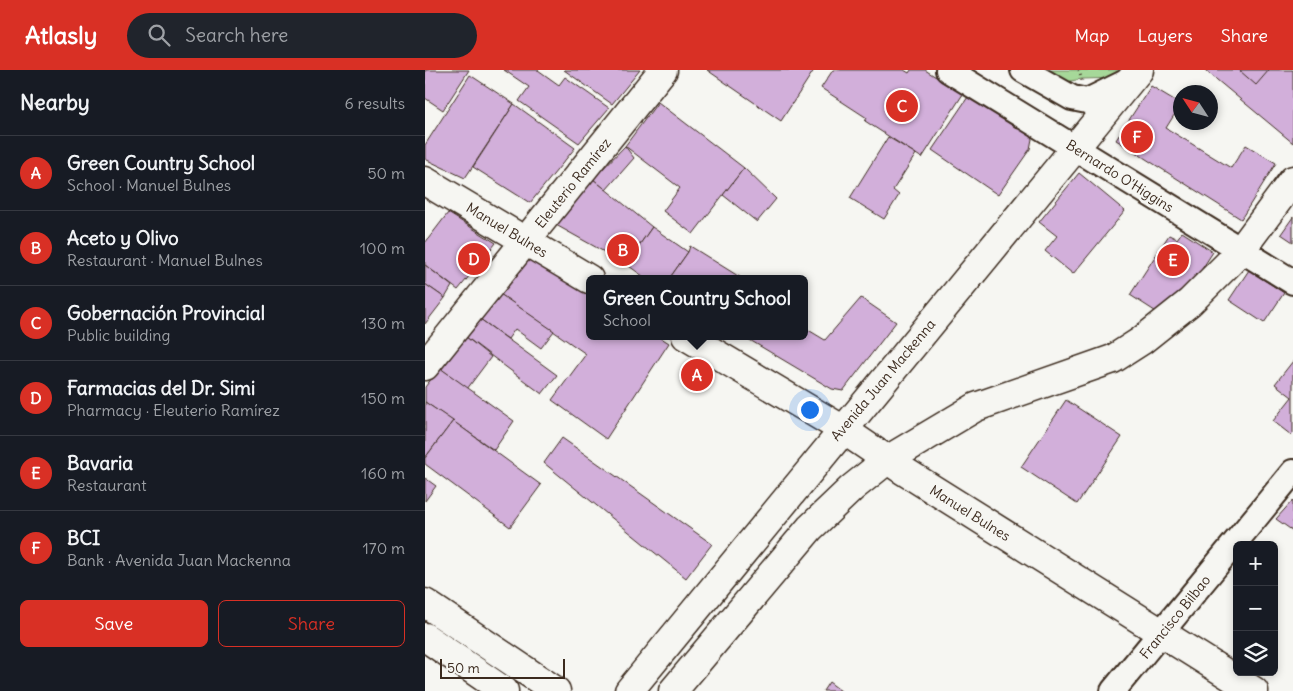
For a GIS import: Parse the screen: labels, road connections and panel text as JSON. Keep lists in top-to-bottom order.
{
  "streets": {
    "main road": ["Eleuterio Ramírez", "Manuel Bulnes", "Avenida Juan Mackenna"],
    "street": ["Bernardo O'Higgins", "Francisco Bilbao"]
  },
  "crossings": [
    ["Bernardo O'Higgins", "Avenida Juan Mackenna"],
    ["Eleuterio Ramírez", "Manuel Bulnes"],
    ["Manuel Bulnes", "Avenida Juan Mackenna"],
    ["Manuel Bulnes", "Francisco Bilbao"]
  ],
  "scale_bar": "50 m",
  "north": "top left",
  "page": {
    "header": "Atlasly",
    "search": "Search here",
    "nav": ["Map", "Layers", "Share"],
    "heading": ["Nearby", "6 results"],
    "pins": [
      "C",
      "F",
      "B",
      "D",
      "E",
      "A"
    ],
    "list": [
      {
        "mark": "A",
        "name": "Green Country School",
        "note": "School · Manuel Bulnes",
        "value": "50 m"
      },
      {
        "mark": "B",
        "name": "Aceto y Olivo",
        "note": "Restaurant · Manuel Bulnes",
        "value": "100 m"
      },
      {
        "mark": "C",
        "name": "Gobernación Provincial",
        "note": "Public building",
        "value": "130 m"
      },
      {
        "mark": "D",
        "name": "Farmacias del Dr. Simi",
        "note": "Pharmacy · Eleuterio Ramírez",
        "value": "150 m"
      },
      {
        "mark": "E",
        "name": "Bavaria",
        "note": "Restaurant",
        "value": "160 m"
      },
      {
        "mark": "F",
        "name": "BCI",
        "note": "Bank · Avenida Juan Mackenna",
        "value": "170 m"
      }
    ],
    "popup": ["Green Country School", "School"],
    "map_buttons": ["+", "−"],
    "buttons": ["Save", "Share"],
    "scale": "50 m"
  }
}
